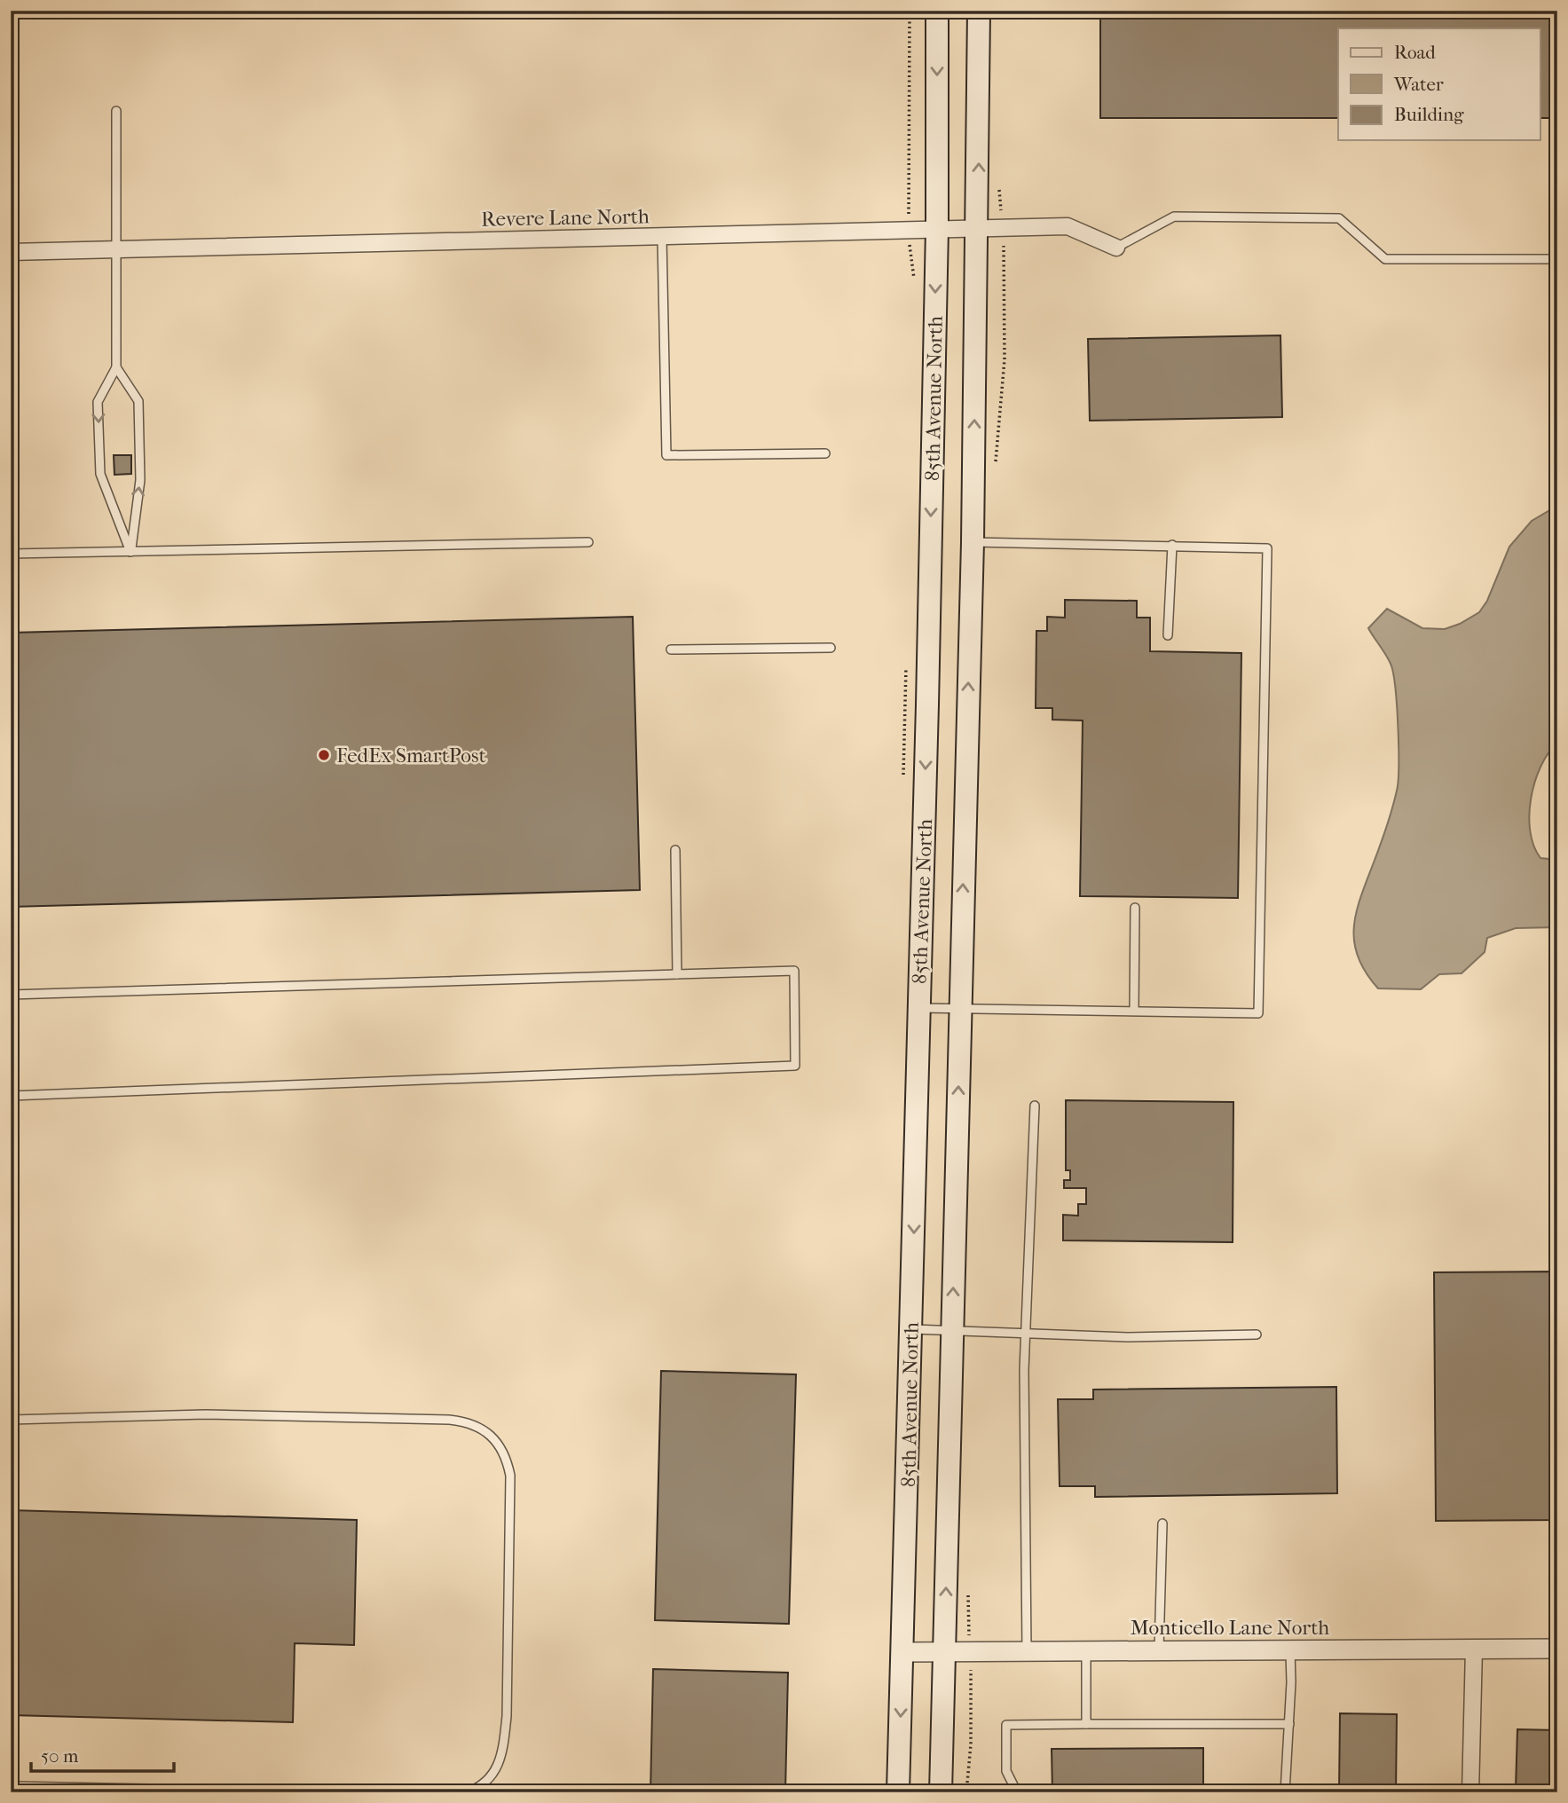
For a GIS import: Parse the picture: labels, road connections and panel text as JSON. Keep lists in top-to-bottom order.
{
  "streets": {
    "main road": ["85th Avenue North"],
    "street": ["Revere Lane North", "Monticello Lane North"]
  },
  "crossings": [
    ["Revere Lane North", "85th Avenue North"],
    ["85th Avenue North", "Monticello Lane North"]
  ],
  "places": ["FedEx SmartPost"],
  "legend": ["Road", "Water", "Building"],
  "scale_bar": "50 m"
}
